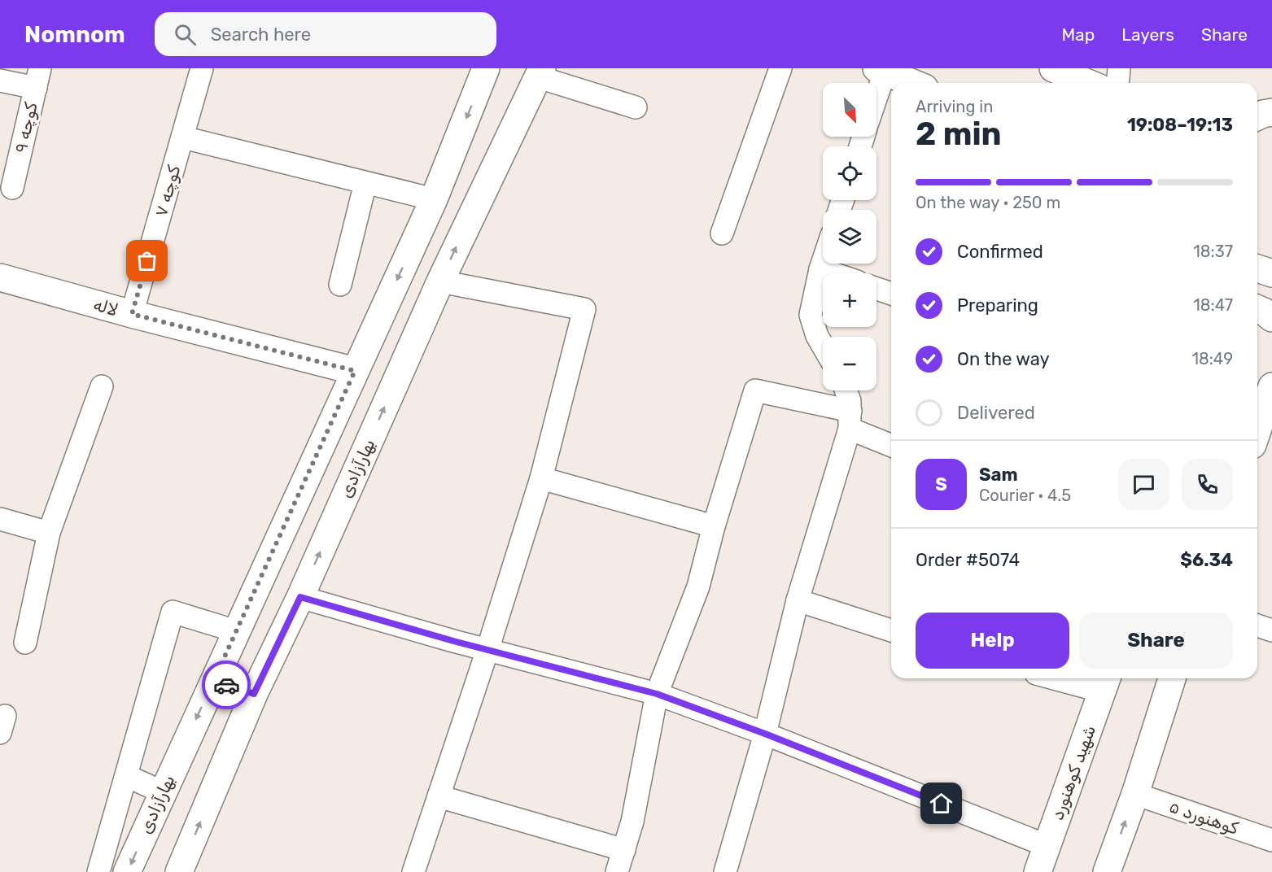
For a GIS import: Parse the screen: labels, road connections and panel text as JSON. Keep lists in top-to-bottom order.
{
  "streets": {
    "main road": ["لاله", "بهارآزادی", "شهید کوهنورد"],
    "street": ["کوچه ۹", "کوچه ۷", "کوهنورد ۵"]
  },
  "crossings": [
    ["کوچه ۷", "لاله"],
    ["لاله", "بهارآزادی"]
  ],
  "north": "bottom right",
  "page": {
    "header": "Nomnom",
    "search": "Search here",
    "nav": ["Map", "Layers", "Share"],
    "map_buttons": ["+", "−"],
    "heading": ["2 min", "Arriving in", "19:08–19:13"],
    "panel": [
      "Sam",
      "Courier · 4.5",
      "Order #5074",
      "$6.34"
    ],
    "bar": "On the way · 250 m",
    "list": [
      ["Confirmed", "18:37"],
      ["Preparing", "18:47"],
      ["On the way", "18:49"],
      "Delivered"
    ],
    "round": "S",
    "buttons": ["Help", "Share"]
  }
}
